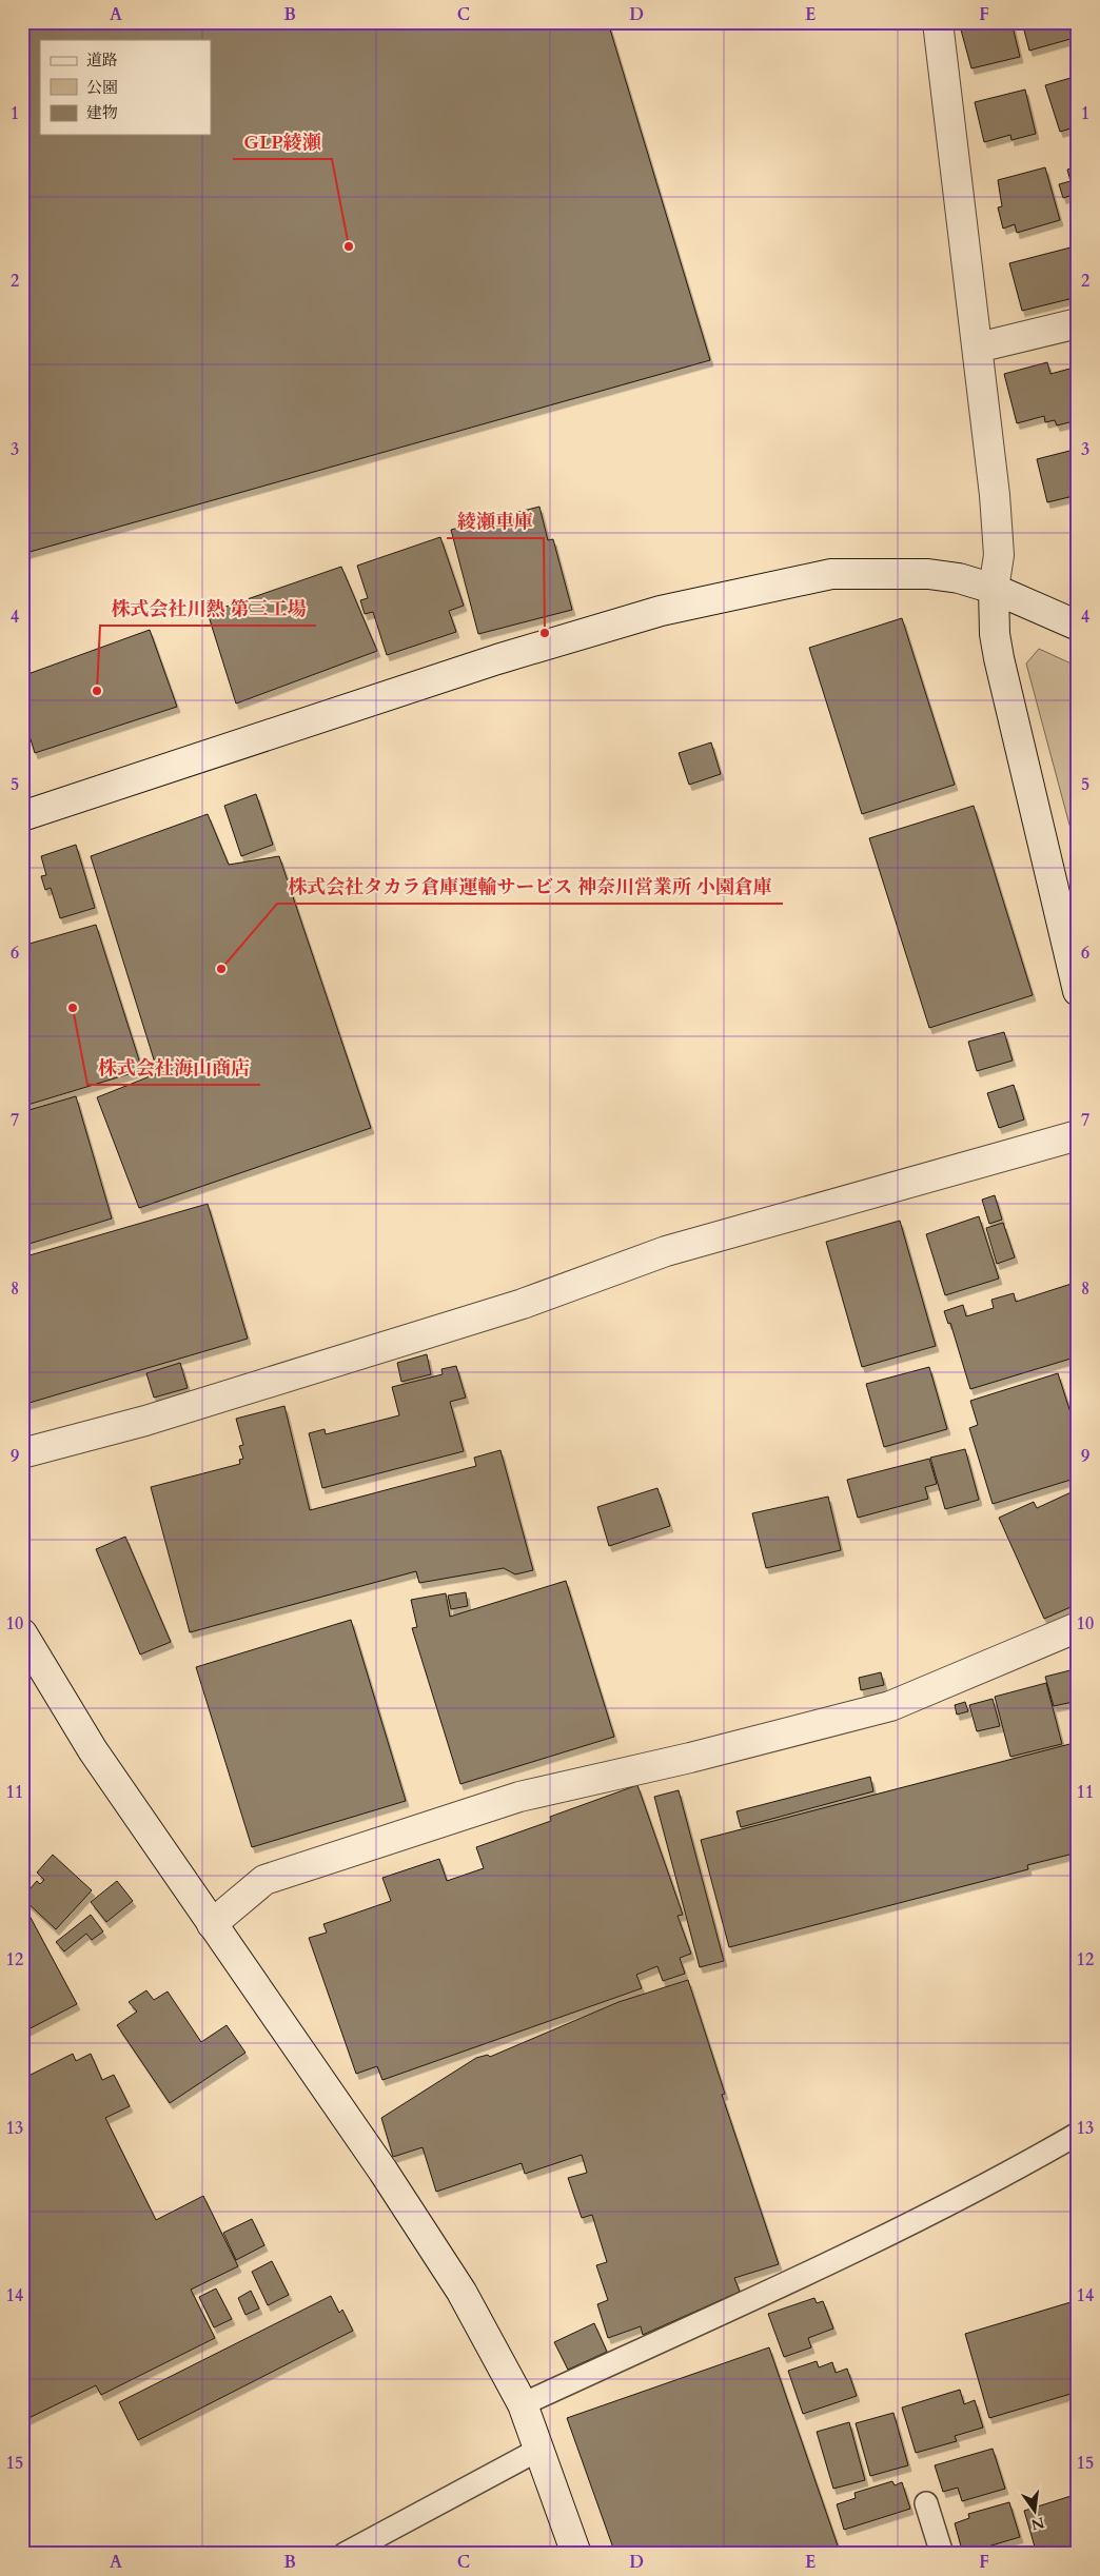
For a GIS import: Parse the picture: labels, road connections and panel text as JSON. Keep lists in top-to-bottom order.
{
  "places": [
    "GLP綾瀬",
    "綾瀬車庫",
    "株式会社川熱 第三工場",
    "株式会社タカラ倉庫運輸サービス 神奈川営業所 小園倉庫",
    "株式会社海山商店"
  ],
  "legend": ["道路", "公園", "建物"],
  "north": "bottom",
  "grid": {
    "columns": [
      "A",
      "B",
      "C",
      "D",
      "E",
      "F"
    ],
    "rows": [
      "1",
      "2",
      "3",
      "4",
      "5",
      "6",
      "7",
      "8",
      "9",
      "10",
      "11",
      "12",
      "13",
      "14",
      "15"
    ]
  }
}
